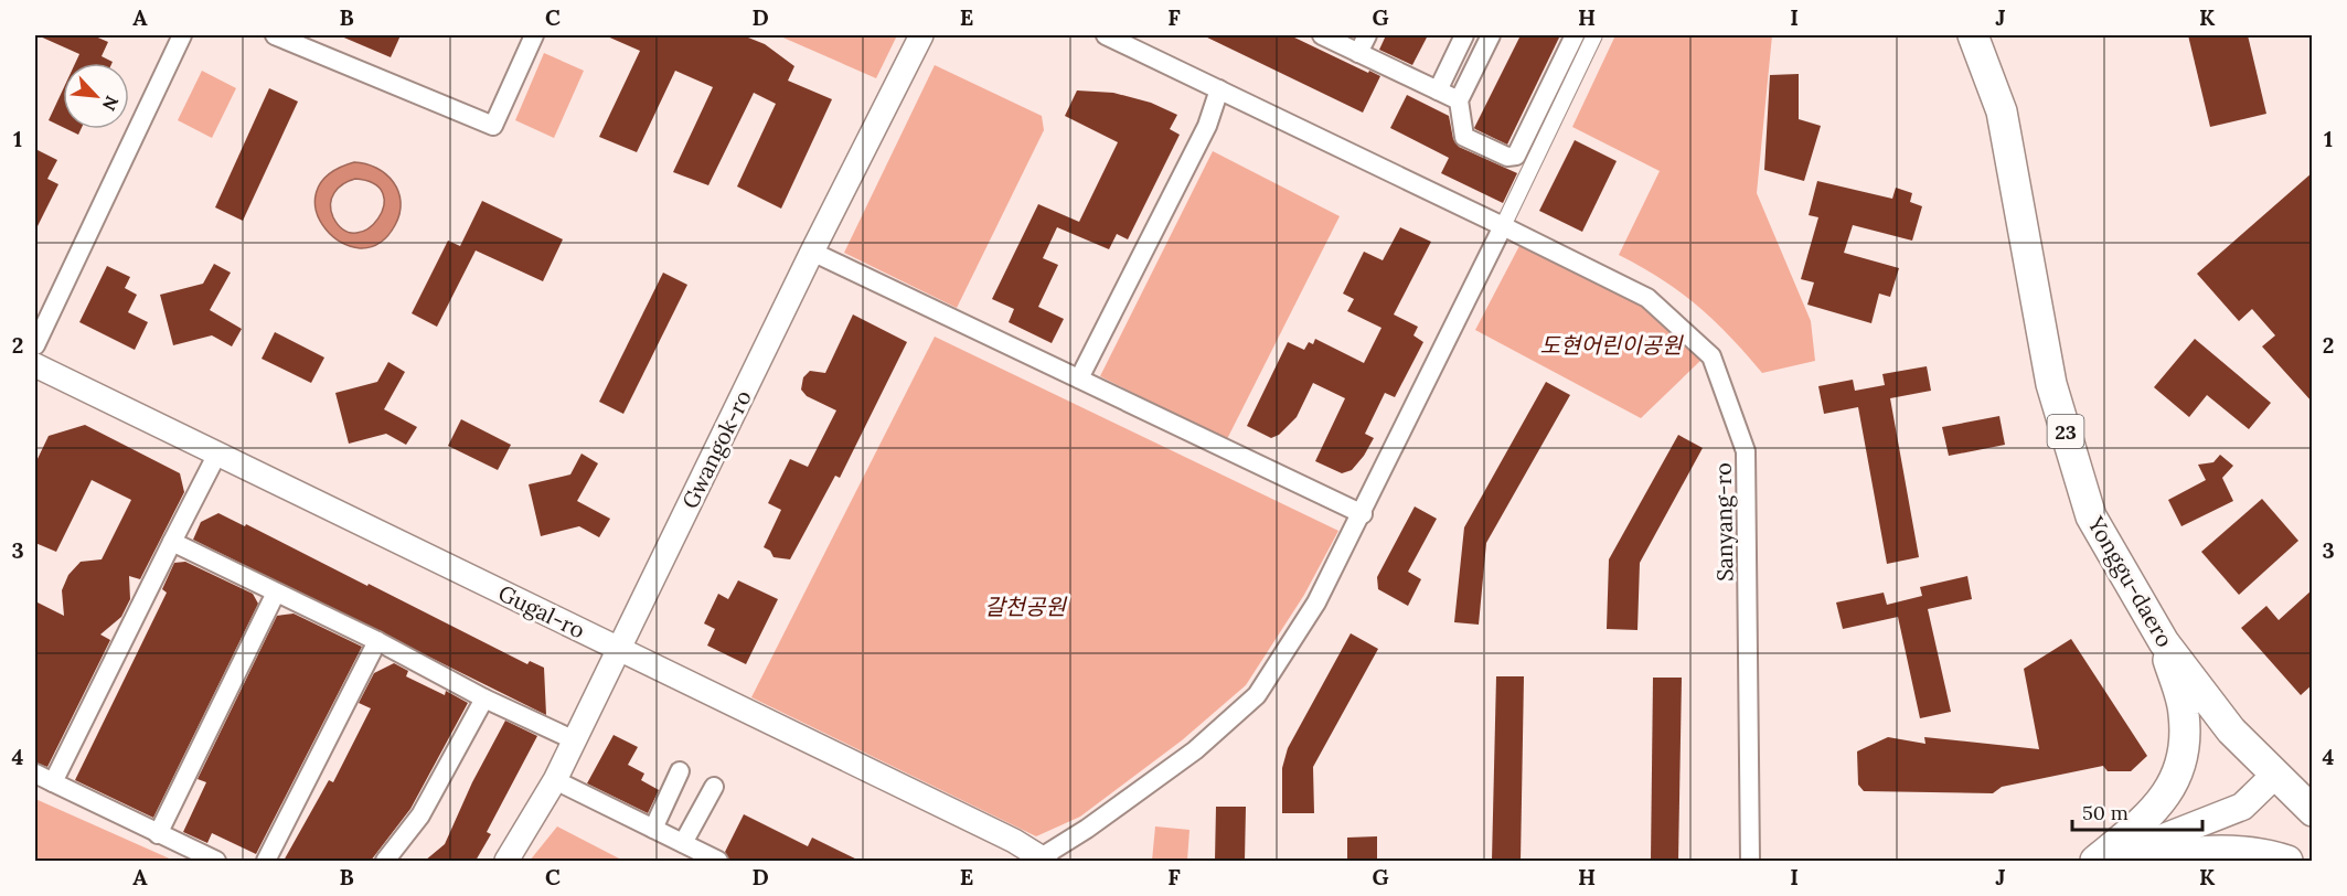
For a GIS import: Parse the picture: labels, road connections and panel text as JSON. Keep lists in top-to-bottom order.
{
  "streets": {
    "main road": ["23", "Yonggu-daero"],
    "street": ["Gwangok-ro", "Sanyang-ro", "Gugal-ro"]
  },
  "crossings": [
    ["Gwangok-ro", "Gugal-ro"]
  ],
  "parks": ["도현어린이공원", "갈천공원"],
  "scale_bar": "50 m",
  "north": "bottom right",
  "grid": {
    "columns": [
      "A",
      "B",
      "C",
      "D",
      "E",
      "F",
      "G",
      "H",
      "I",
      "J",
      "K"
    ],
    "rows": [
      "1",
      "2",
      "3",
      "4"
    ]
  }
}
